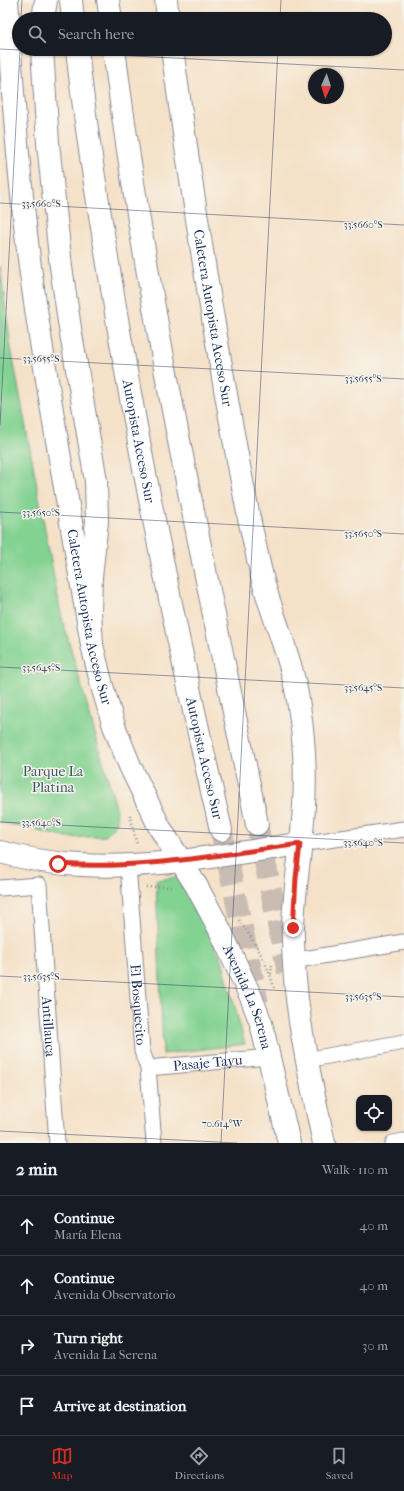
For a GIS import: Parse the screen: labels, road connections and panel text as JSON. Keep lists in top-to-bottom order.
{
  "streets": {
    "main road": ["Caletera Autopista Acceso Sur", "Autopista Acceso Sur", "Avenida La Serena"],
    "street": ["El Bosquecito", "Antillauca", "Pasaje Tayu"]
  },
  "crossings": [
    ["Caletera Autopista Acceso Sur", "Avenida La Serena"],
    ["Avenida La Serena", "Pasaje Tayu"],
    ["El Bosquecito", "Pasaje Tayu"]
  ],
  "parks": ["Parque La Platina"],
  "north": "bottom",
  "page": {
    "search": "Search here",
    "heading": ["2 min", "Walk · 110 m"],
    "list": [
      ["Continue", "María Elena", "40 m"],
      ["Continue", "Avenida Observatorio", "40 m"],
      ["Turn right", "Avenida La Serena", "30 m"],
      "Arrive at destination"
    ],
    "nav": ["Map", "Directions", "Saved"]
  },
  "coordinates": [
    "33.5660°S",
    "33.5655°S",
    "33.5650°S",
    "33.5645°S",
    "33.5640°S",
    "33.5635°S",
    "70.614°W"
  ]
}
